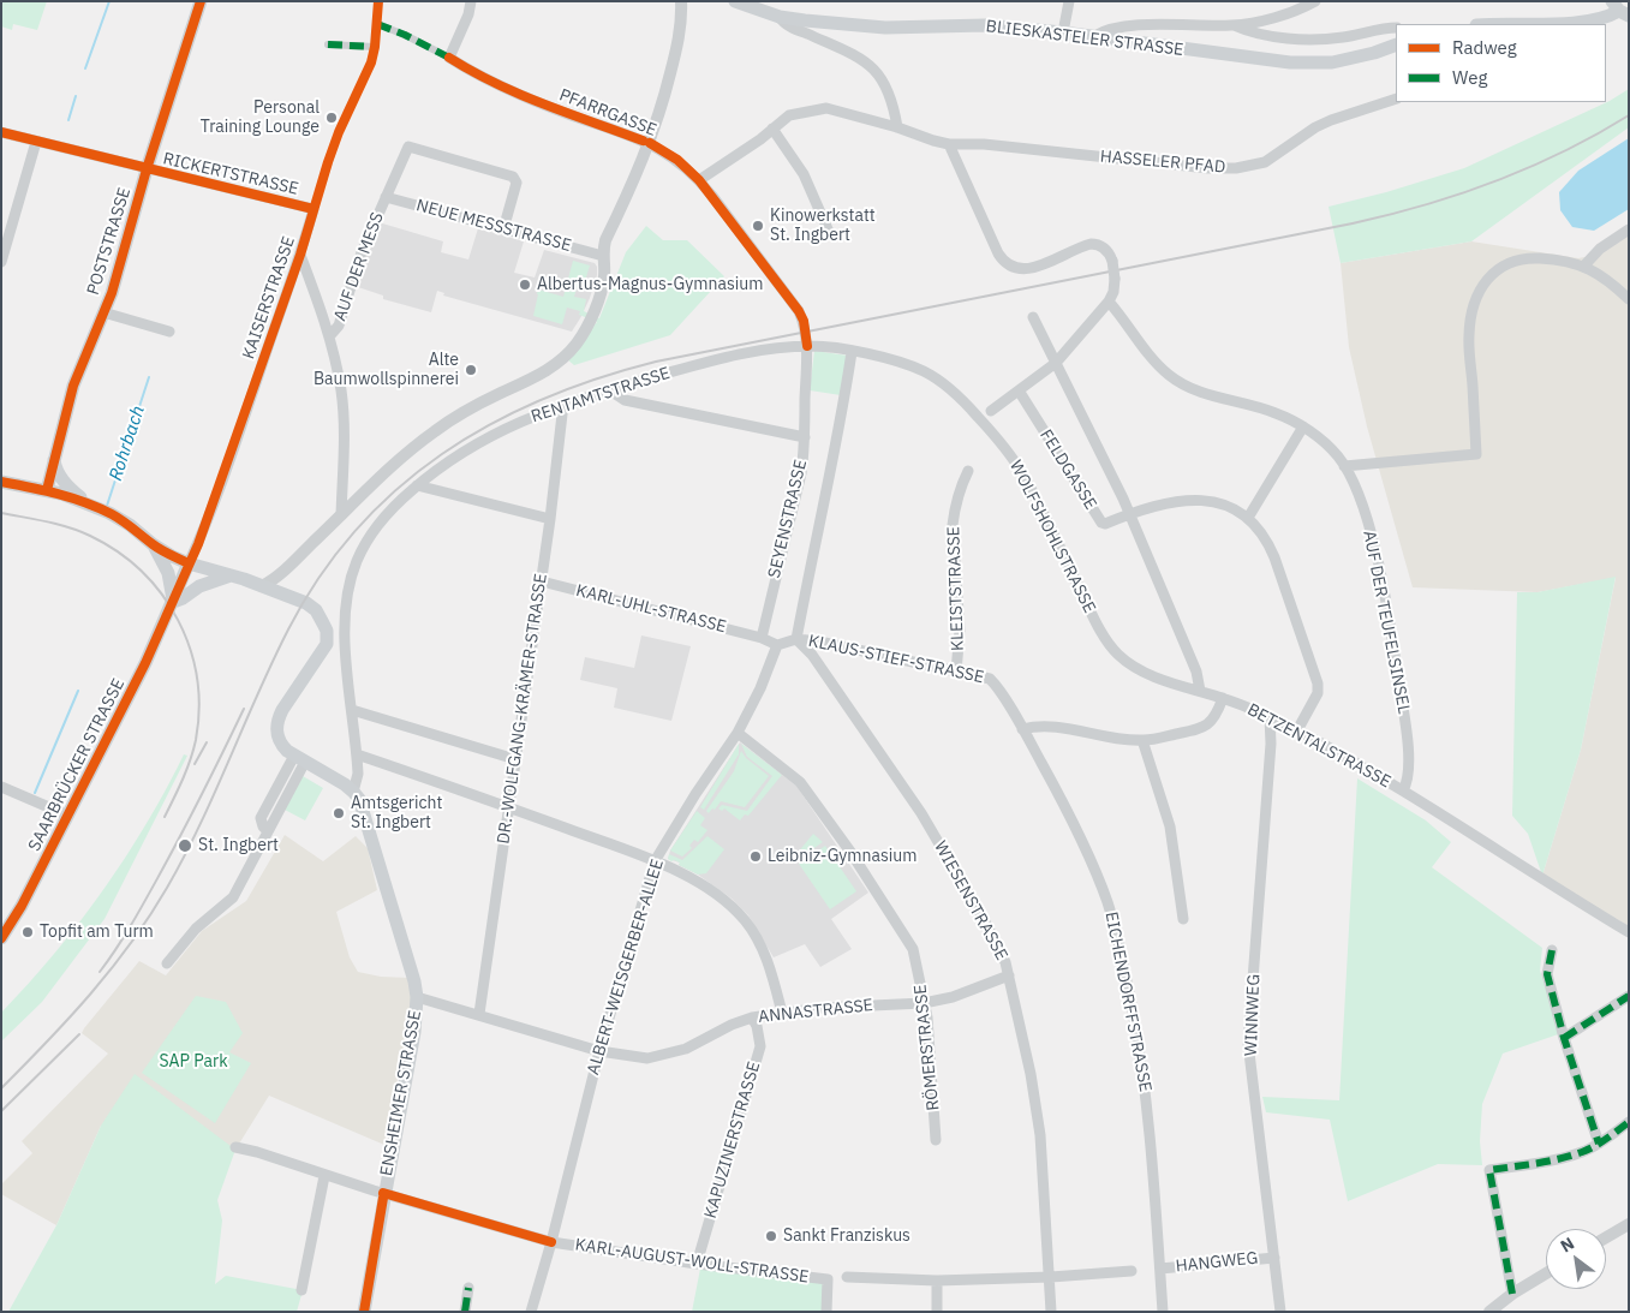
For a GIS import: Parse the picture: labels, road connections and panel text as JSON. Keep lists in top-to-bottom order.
{
  "streets": {
    "main road": [
      "BLIESKASTELER STRASSE",
      "POSTSTRASSE",
      "KAISERSTRASSE",
      "SAARBRÜCKER STRASSE",
      "ENSHEIMER STRASSE"
    ],
    "street": [
      "PFARRGASSE",
      "HASSELER PFAD",
      "RICKERTSTRASSE",
      "NEUE MESSSTRASSE",
      "AUF DER MESS",
      "RENTAMTSTRASSE",
      "FELDGASSE",
      "SEYENSTRASSE",
      "WOLFSHOHLSTRASSE",
      "KLEISTSTRASSE",
      "KARL-UHL-STRASSE",
      "AUF DER TEUFELSINSEL",
      "KLAUS-STIEF-STRASSE",
      "DR.-WOLFGANG-KRÄMER-STRASSE",
      "BETZENTALSTRASSE",
      "WIESENSTRASSE",
      "ALBERT-WEISGERBER-ALLEE",
      "EICHENDORFFSTRASSE",
      "ANNASTRASSE",
      "WINNWEG",
      "RÖMERSTRASSE",
      "KAPUZINERSTRASSE",
      "KARL-AUGUST-WOLL-STRASSE",
      "HANGWEG"
    ]
  },
  "crossings": [
    ["PFARRGASSE", "HASSELER PFAD"],
    ["PFARRGASSE", "KAISERSTRASSE"],
    ["PFARRGASSE", "RENTAMTSTRASSE"],
    ["PFARRGASSE", "SEYENSTRASSE"],
    ["PFARRGASSE", "WOLFSHOHLSTRASSE"],
    ["RICKERTSTRASSE", "POSTSTRASSE"],
    ["RICKERTSTRASSE", "KAISERSTRASSE"],
    ["NEUE MESSSTRASSE", "AUF DER MESS"],
    ["KAISERSTRASSE", "SAARBRÜCKER STRASSE"],
    ["RENTAMTSTRASSE", "SEYENSTRASSE"],
    ["RENTAMTSTRASSE", "WOLFSHOHLSTRASSE"],
    ["RENTAMTSTRASSE", "DR.-WOLFGANG-KRÄMER-STRASSE"],
    ["RENTAMTSTRASSE", "ENSHEIMER STRASSE"],
    ["SEYENSTRASSE", "WOLFSHOHLSTRASSE"],
    ["SEYENSTRASSE", "KARL-UHL-STRASSE"],
    ["WOLFSHOHLSTRASSE", "BETZENTALSTRASSE"],
    ["KLEISTSTRASSE", "KLAUS-STIEF-STRASSE"],
    ["KARL-UHL-STRASSE", "DR.-WOLFGANG-KRÄMER-STRASSE"],
    ["AUF DER TEUFELSINSEL", "BETZENTALSTRASSE"],
    ["KLAUS-STIEF-STRASSE", "WIESENSTRASSE"],
    ["KLAUS-STIEF-STRASSE", "EICHENDORFFSTRASSE"],
    ["DR.-WOLFGANG-KRÄMER-STRASSE", "ANNASTRASSE"],
    ["BETZENTALSTRASSE", "WINNWEG"],
    ["WIESENSTRASSE", "ANNASTRASSE"],
    ["ALBERT-WEISGERBER-ALLEE", "ANNASTRASSE"],
    ["ALBERT-WEISGERBER-ALLEE", "RÖMERSTRASSE"],
    ["ALBERT-WEISGERBER-ALLEE", "KARL-AUGUST-WOLL-STRASSE"],
    ["EICHENDORFFSTRASSE", "HANGWEG"],
    ["ANNASTRASSE", "RÖMERSTRASSE"],
    ["ANNASTRASSE", "ENSHEIMER STRASSE"],
    ["ANNASTRASSE", "KAPUZINERSTRASSE"],
    ["WINNWEG", "HANGWEG"],
    ["ENSHEIMER STRASSE", "KARL-AUGUST-WOLL-STRASSE"],
    ["KAPUZINERSTRASSE", "KARL-AUGUST-WOLL-STRASSE"]
  ],
  "water": ["Rohrbach"],
  "parks": ["SAP Park"],
  "places": [
    "Personal Training Lounge",
    "Kinowerkstatt St. Ingbert",
    "Albertus-Magnus-Gymnasium",
    "Alte Baumwollspinnerei",
    "Amtsgericht St. Ingbert",
    "St. Ingbert",
    "Leibniz-Gymnasium",
    "Topfit am Turm",
    "Sankt Franziskus"
  ],
  "legend": ["Radweg", "Weg"],
  "north": "top left"
}
